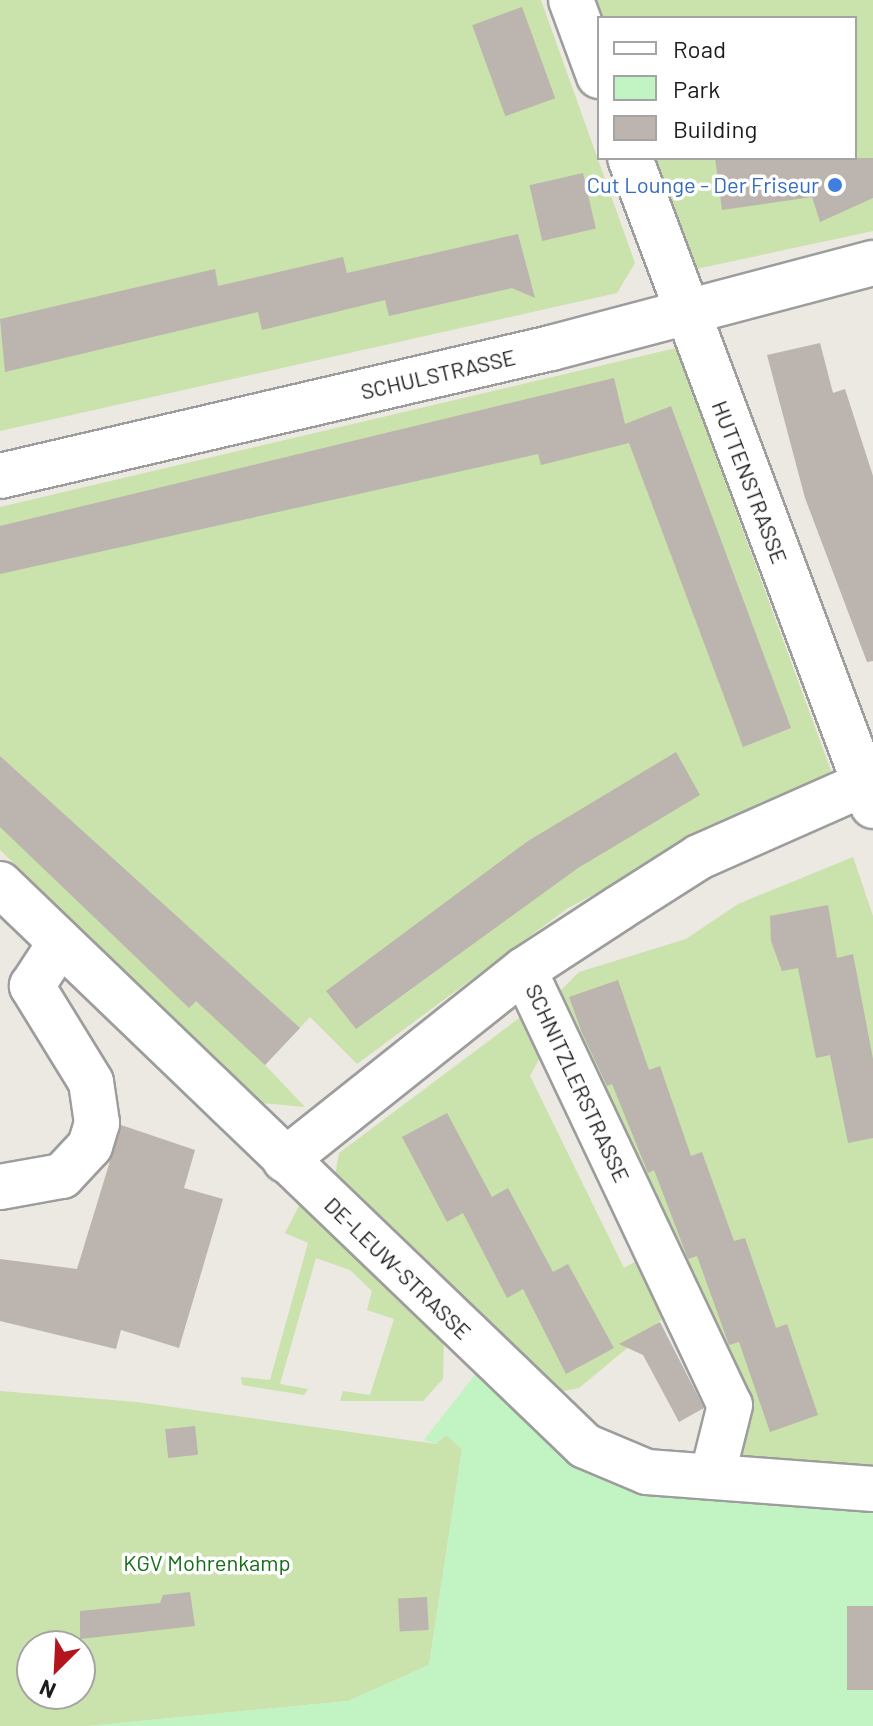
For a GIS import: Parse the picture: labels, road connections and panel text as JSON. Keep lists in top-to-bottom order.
{
  "streets": {
    "street": [
      "SCHULSTRASSE",
      "HUTTENSTRASSE",
      "SCHNITZLERSTRASSE",
      "DE-LEUW-STRASSE"
    ]
  },
  "crossings": [
    ["SCHULSTRASSE", "HUTTENSTRASSE"],
    ["SCHNITZLERSTRASSE", "DE-LEUW-STRASSE"]
  ],
  "parks": ["KGV Mohrenkamp"],
  "places": ["Cut Lounge - Der Friseur"],
  "legend": ["Road", "Park", "Building"],
  "north": "bottom left"
}
